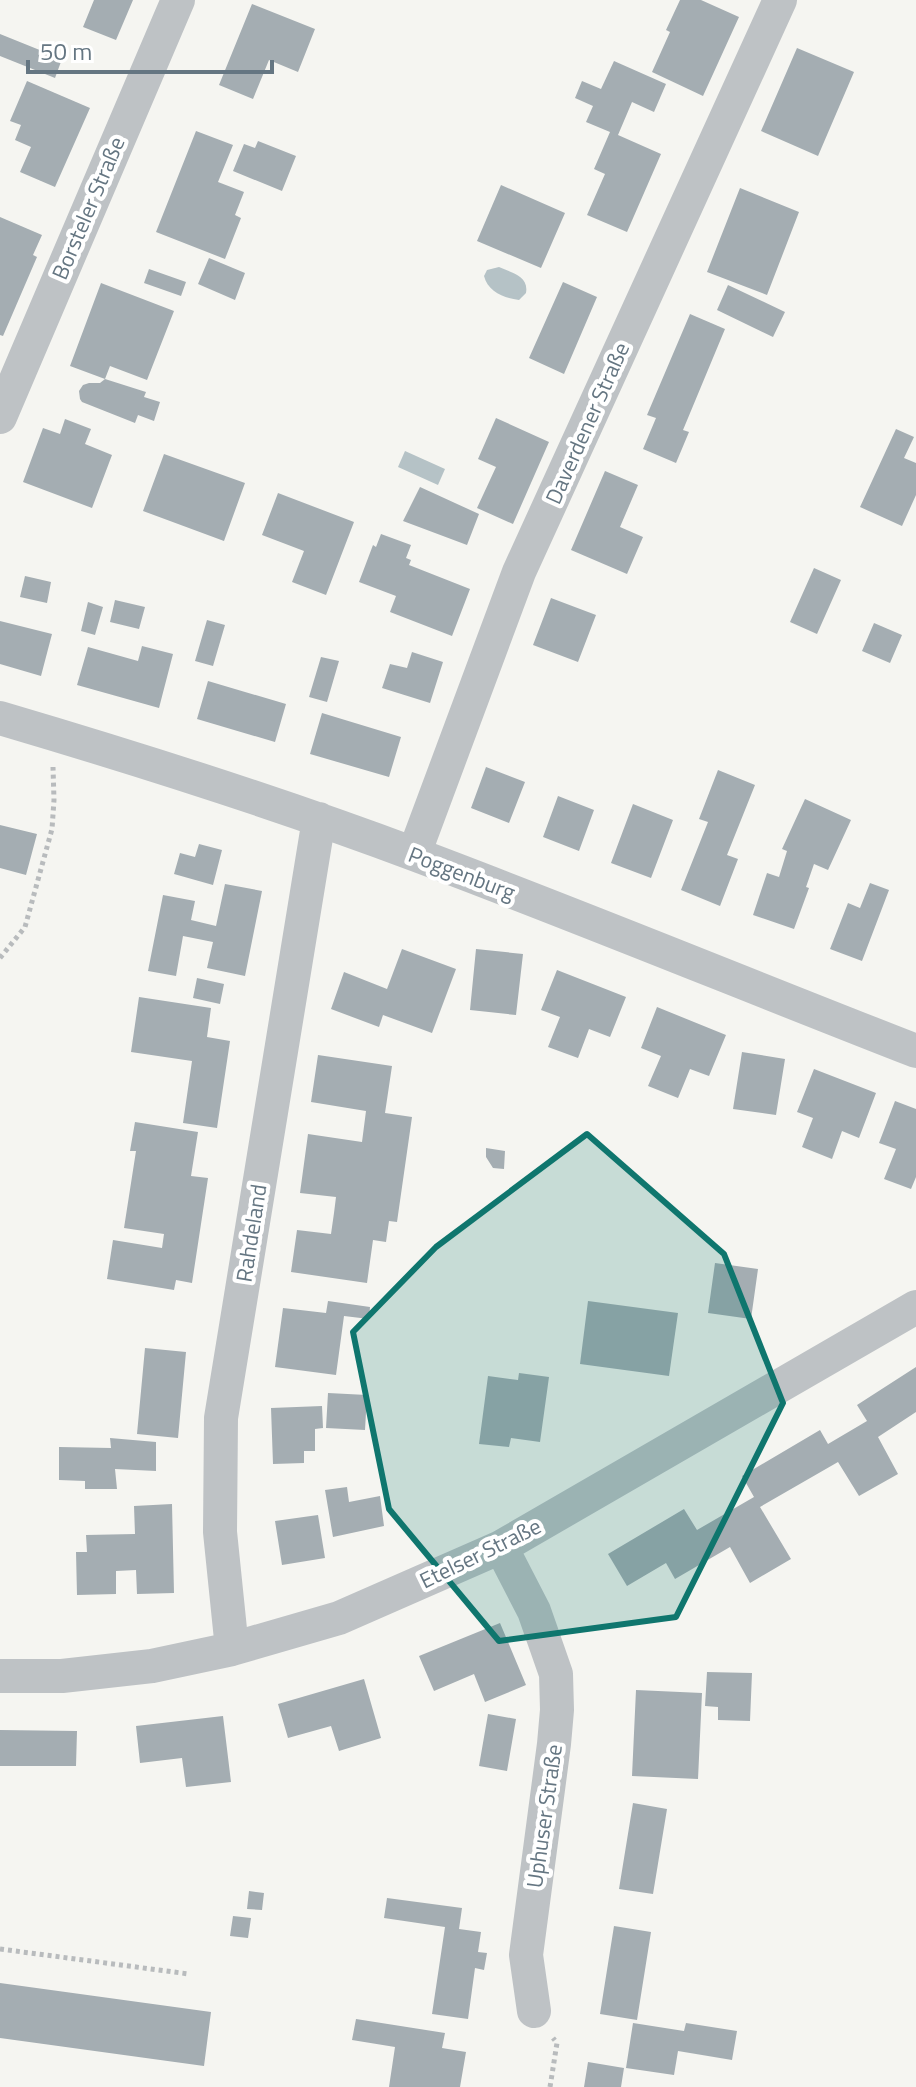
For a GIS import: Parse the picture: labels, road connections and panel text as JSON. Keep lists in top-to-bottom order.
{
  "streets": {
    "street": [
      "Borsteler Straße",
      "Daverdener Straße",
      "Poggenburg",
      "Rahdeland",
      "Etelser Straße",
      "Uphuser Straße"
    ]
  },
  "crossings": [
    ["Daverdener Straße", "Poggenburg"],
    ["Poggenburg", "Rahdeland"],
    ["Rahdeland", "Etelser Straße"],
    ["Etelser Straße", "Uphuser Straße"]
  ],
  "scale_bar": "50 m"
}
